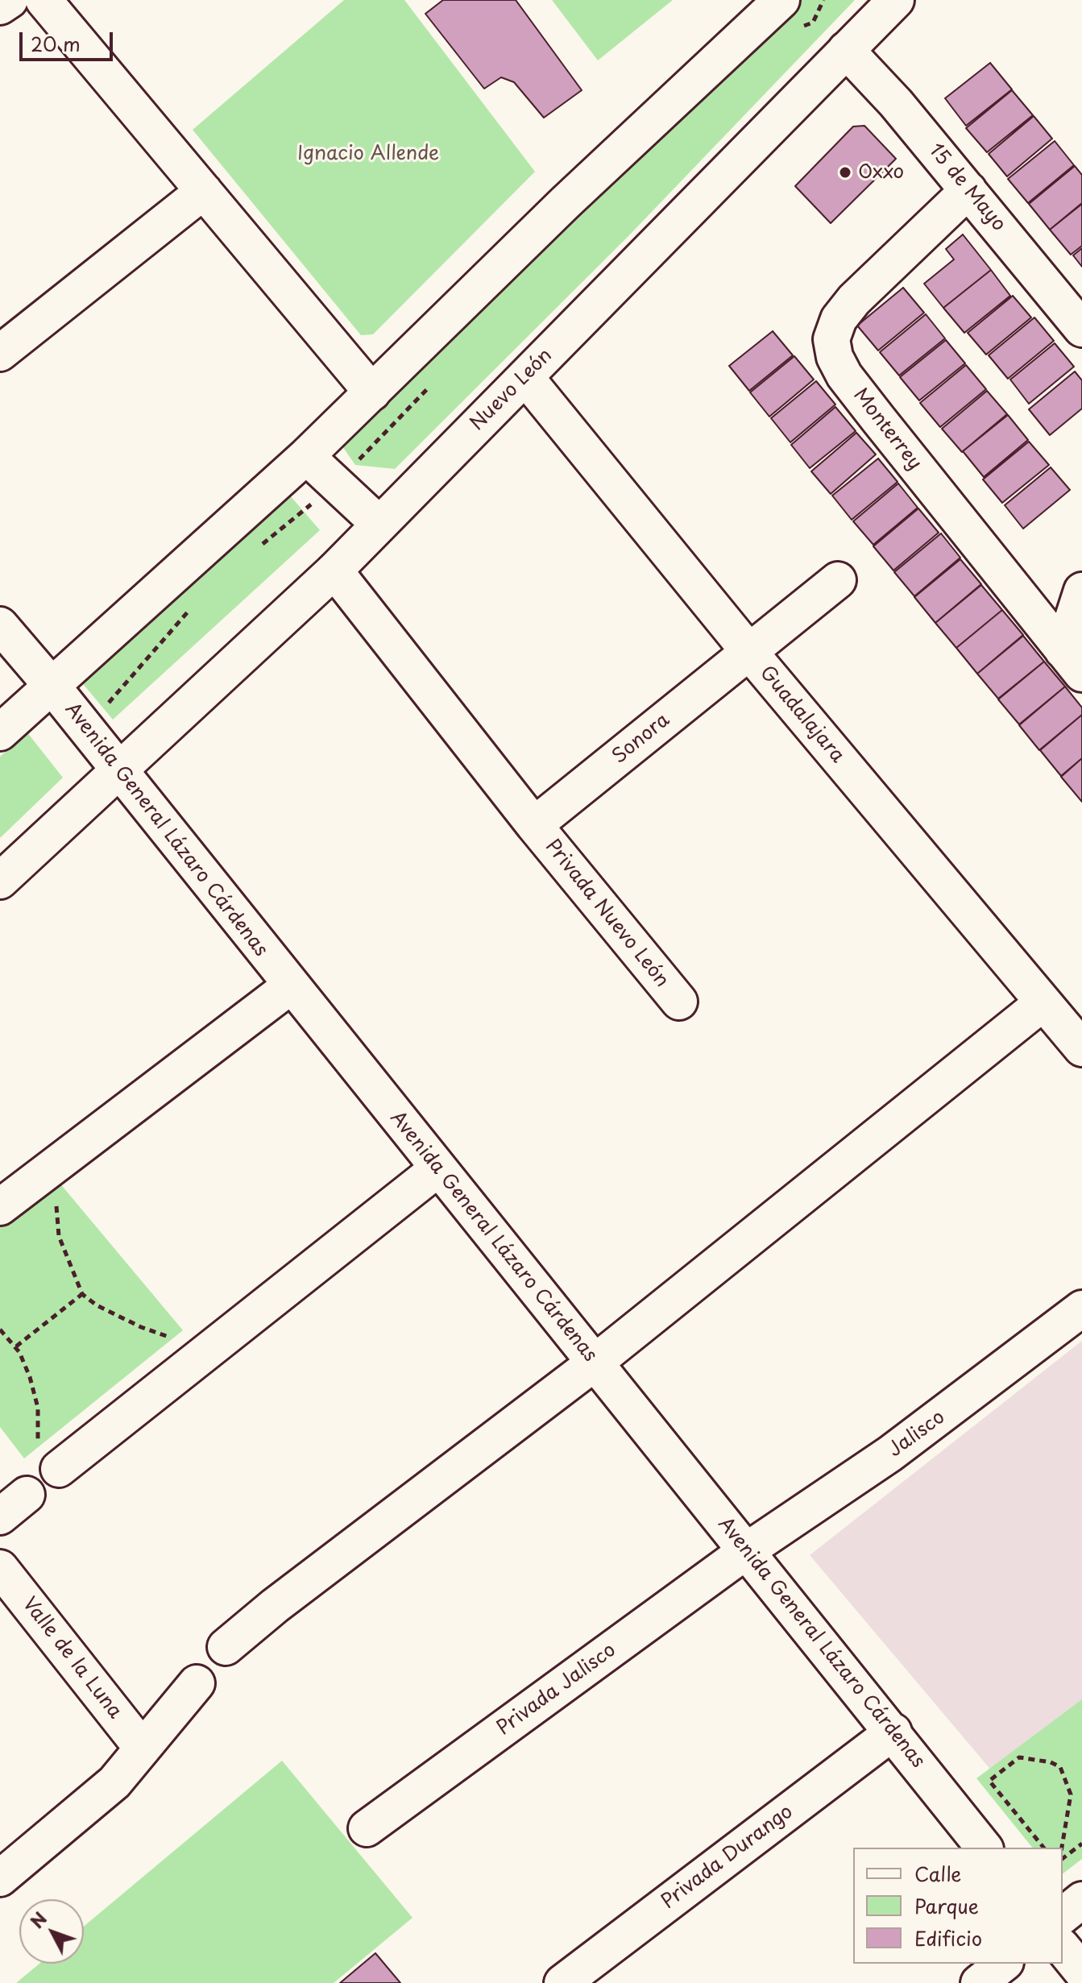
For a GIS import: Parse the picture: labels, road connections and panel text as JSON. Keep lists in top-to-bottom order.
{
  "streets": {
    "street": [
      "15 de Mayo",
      "Nuevo León",
      "Monterrey",
      "Guadalajara",
      "Sonora",
      "Avenida General Lázaro Cárdenas",
      "Privada Nuevo León",
      "Jalisco",
      "Valle de la Luna",
      "Privada Jalisco",
      "Privada Durango"
    ]
  },
  "crossings": [
    ["15 de Mayo", "Nuevo León"],
    ["15 de Mayo", "Monterrey"],
    ["Nuevo León", "Guadalajara"],
    ["Nuevo León", "Avenida General Lázaro Cárdenas"],
    ["Nuevo León", "Privada Nuevo León"],
    ["Guadalajara", "Sonora"],
    ["Sonora", "Privada Nuevo León"],
    ["Avenida General Lázaro Cárdenas", "Jalisco"],
    ["Avenida General Lázaro Cárdenas", "Privada Jalisco"],
    ["Avenida General Lázaro Cárdenas", "Privada Durango"],
    ["Jalisco", "Privada Jalisco"]
  ],
  "parks": ["Ignacio Allende"],
  "places": ["Oxxo"],
  "legend": ["Calle", "Parque", "Edificio"],
  "scale_bar": "20 m",
  "north": "top left"
}
